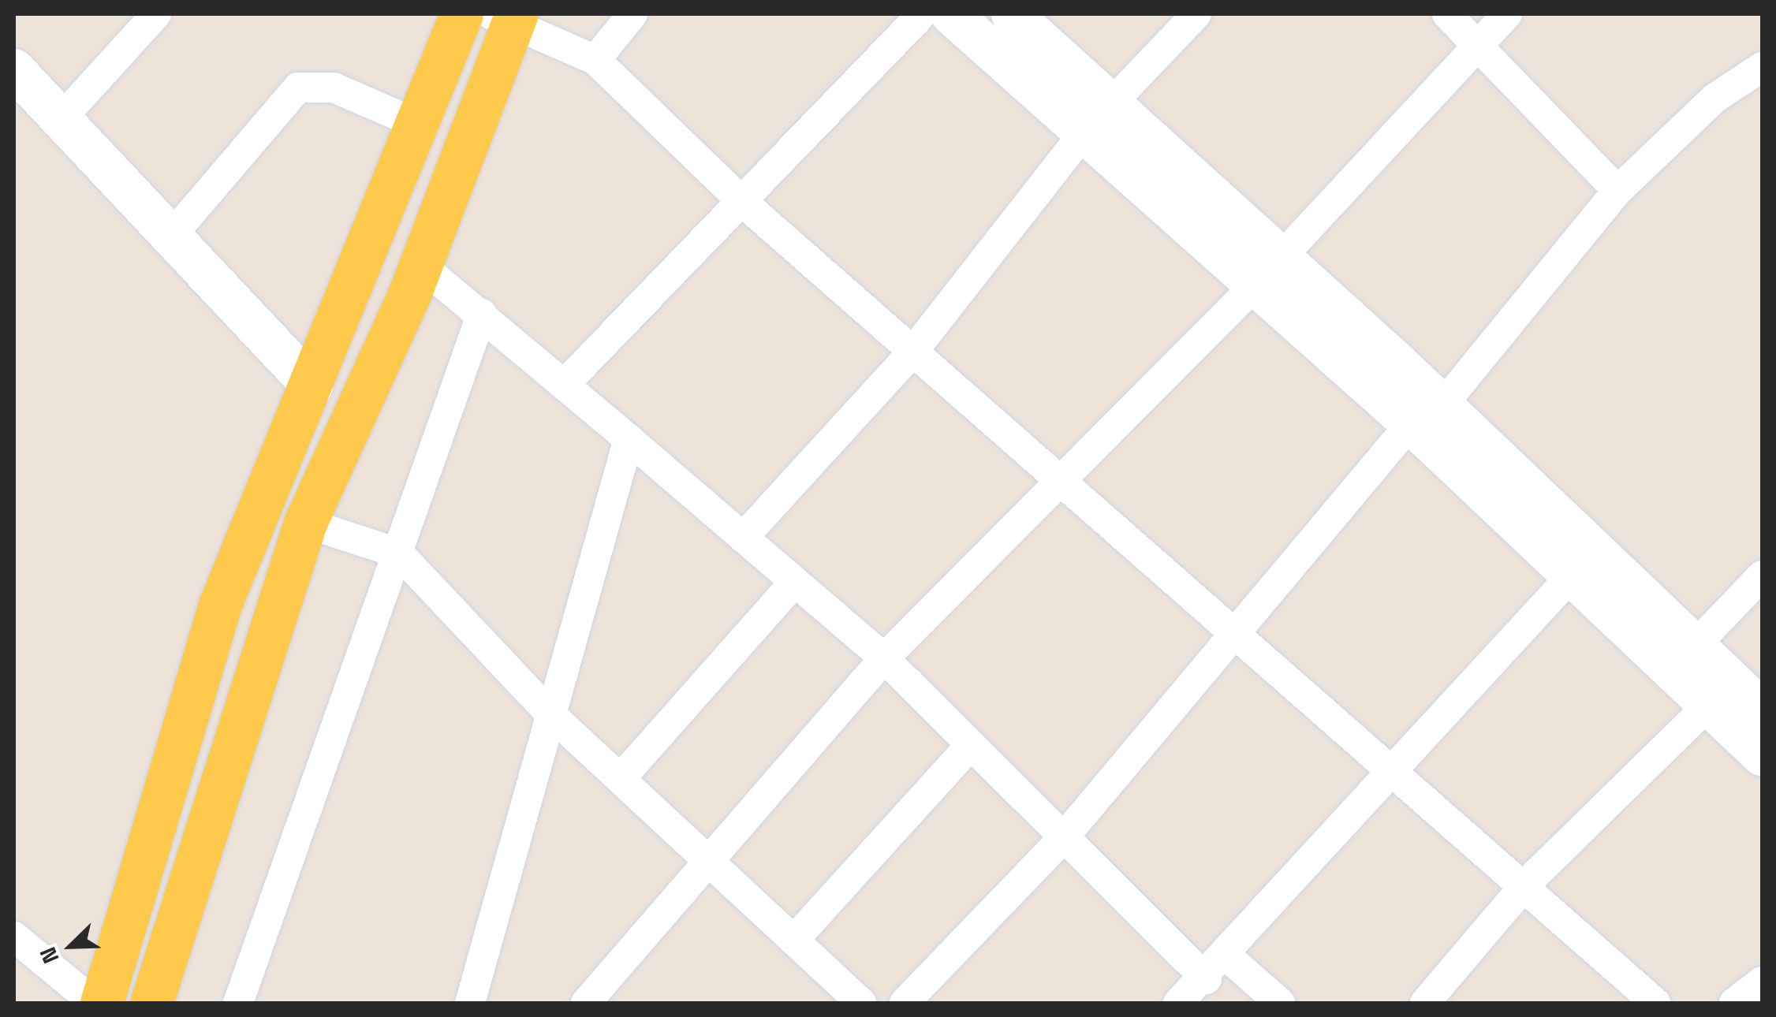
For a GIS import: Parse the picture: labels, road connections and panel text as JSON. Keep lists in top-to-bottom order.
{
  "north": "bottom left"
}
